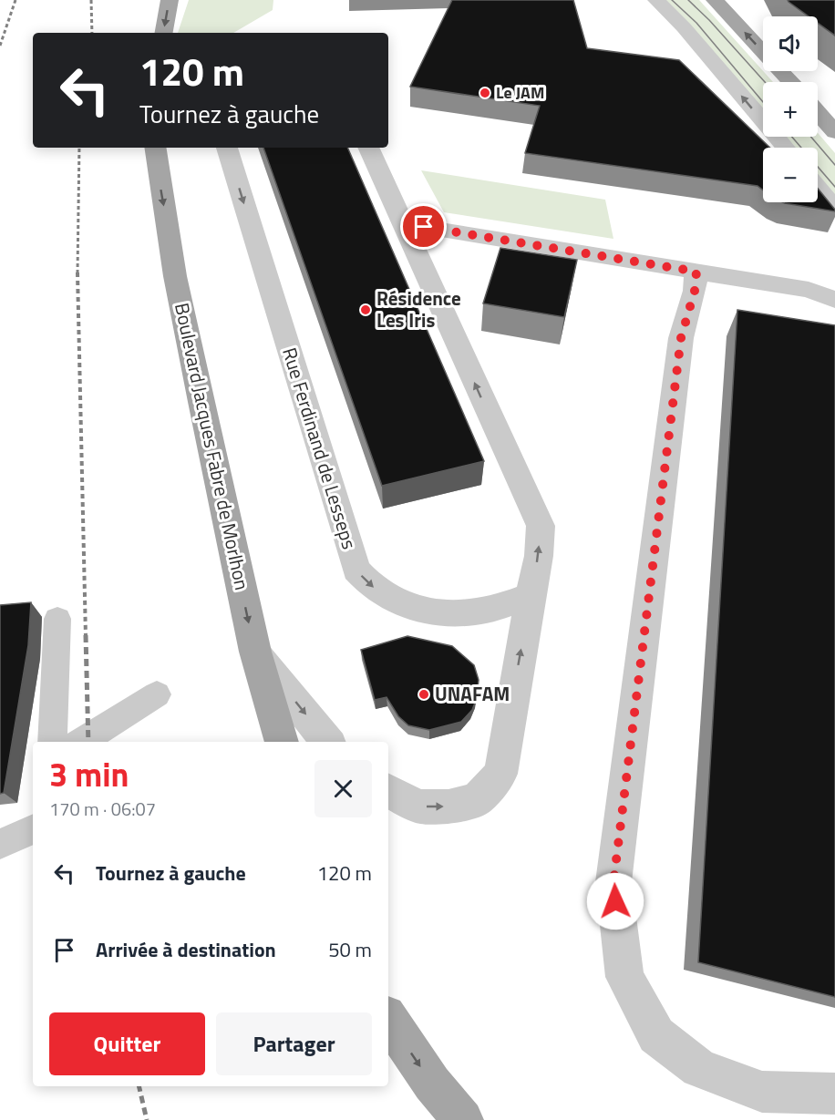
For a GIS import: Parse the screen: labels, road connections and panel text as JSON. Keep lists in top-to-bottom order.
{
  "streets": {
    "main road": ["Boulevard Jacques Fabre de Morlhon"],
    "street": ["Rue Ferdinand de Lesseps"]
  },
  "one_way": ["Boulevard Jacques Fabre de Morlhon"],
  "places": ["Le JAM", "Résidence Les Iris", "UNAFAM"],
  "page": {
    "map_buttons": ["+", "−"],
    "turn": ["120 m", "Tournez à gauche"],
    "heading": ["3 min", "170 m · 06:07"],
    "list": [
      {
        "name": "Tournez à gauche",
        "value": "120 m"
      },
      {
        "name": "Arrivée à destination",
        "value": "50 m"
      }
    ],
    "buttons": ["Quitter", "Partager"]
  }
}
